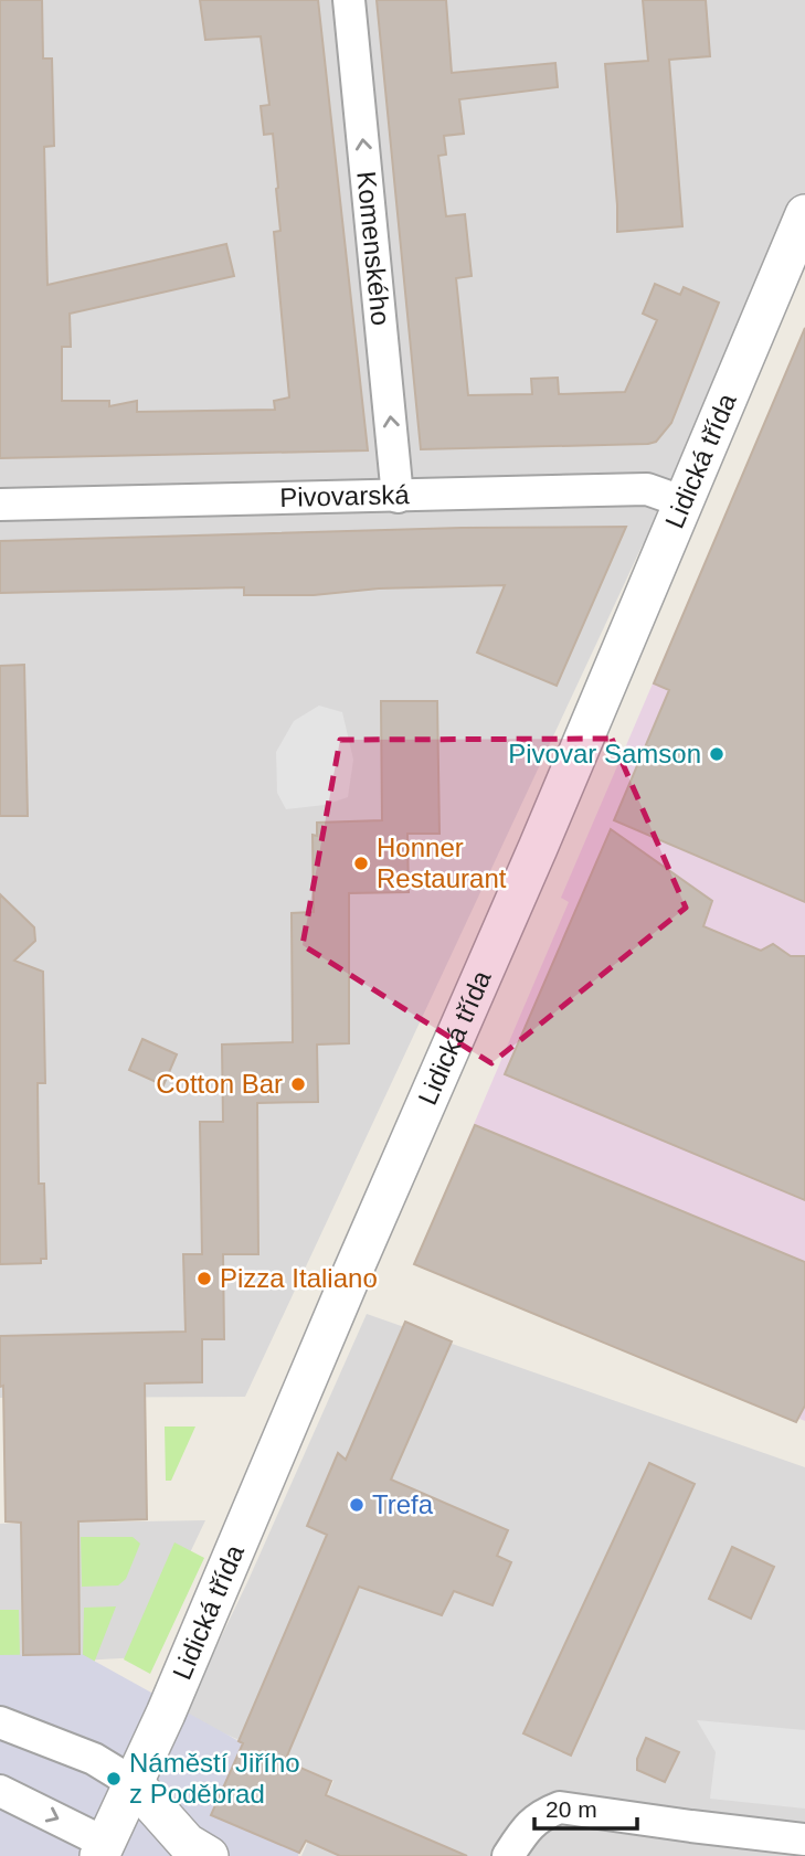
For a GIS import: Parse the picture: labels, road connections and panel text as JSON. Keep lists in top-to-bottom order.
{
  "streets": {
    "street": ["Komenského", "Lidická třída", "Pivovarská"]
  },
  "crossings": [
    ["Komenského", "Pivovarská"],
    ["Lidická třída", "Pivovarská"]
  ],
  "one_way": ["Komenského"],
  "places": [
    "Pivovar Samson",
    "Honner Restaurant",
    "Cotton Bar",
    "Pizza Italiano",
    "Trefa",
    "Náměstí Jiřího z Poděbrad"
  ],
  "scale_bar": "20 m"
}
